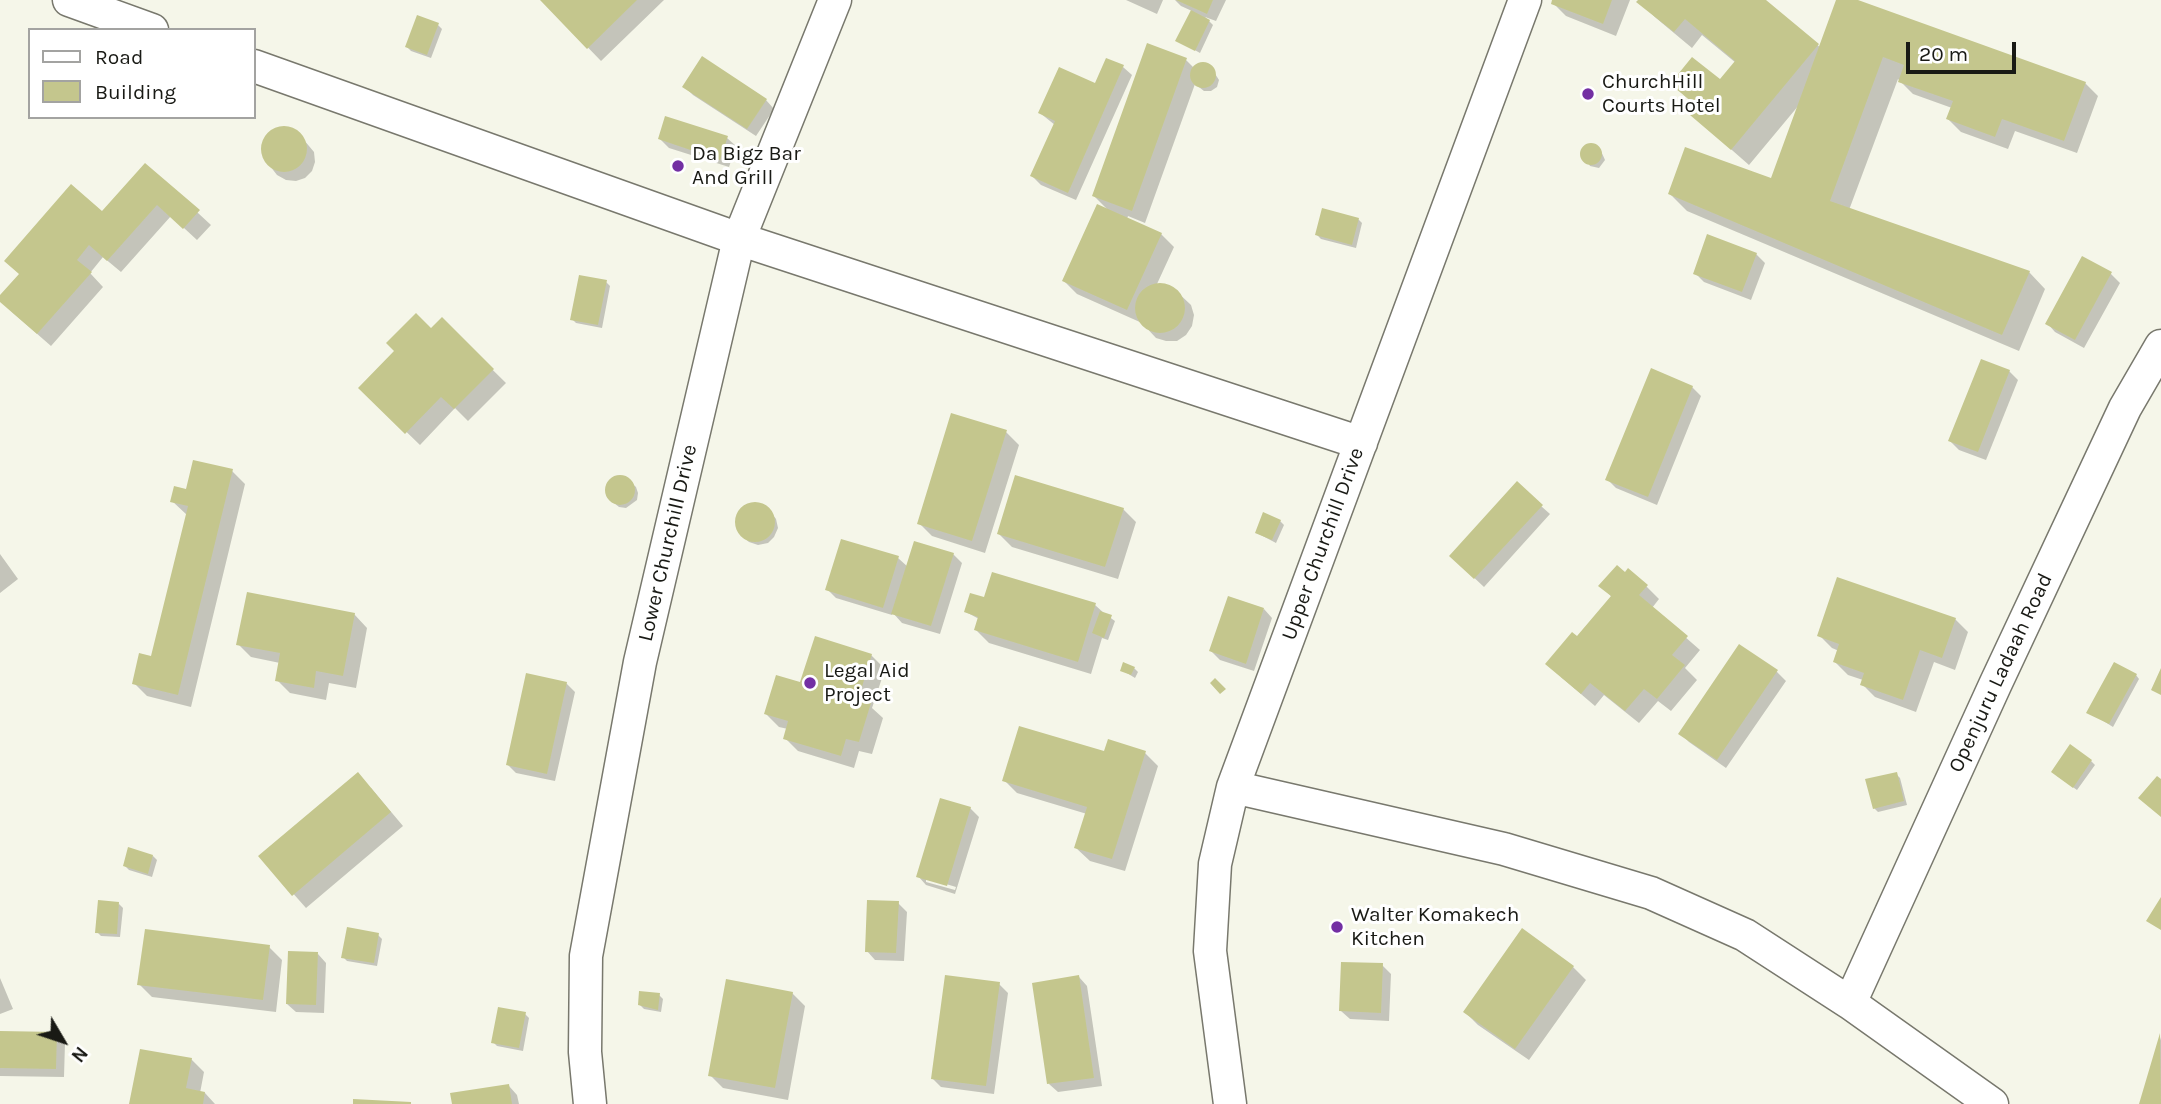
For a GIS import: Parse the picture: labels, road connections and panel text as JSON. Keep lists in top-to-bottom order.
{
  "streets": {
    "street": ["Lower Churchill Drive", "Upper Churchill Drive", "Openjuru Ladaah Road"]
  },
  "places": [
    "ChurchHill Courts Hotel",
    "Da Bigz Bar And Grill",
    "Legal Aid Project",
    "Walter Komakech Kitchen"
  ],
  "legend": ["Road", "Building"],
  "scale_bar": "20 m",
  "north": "bottom right"
}
